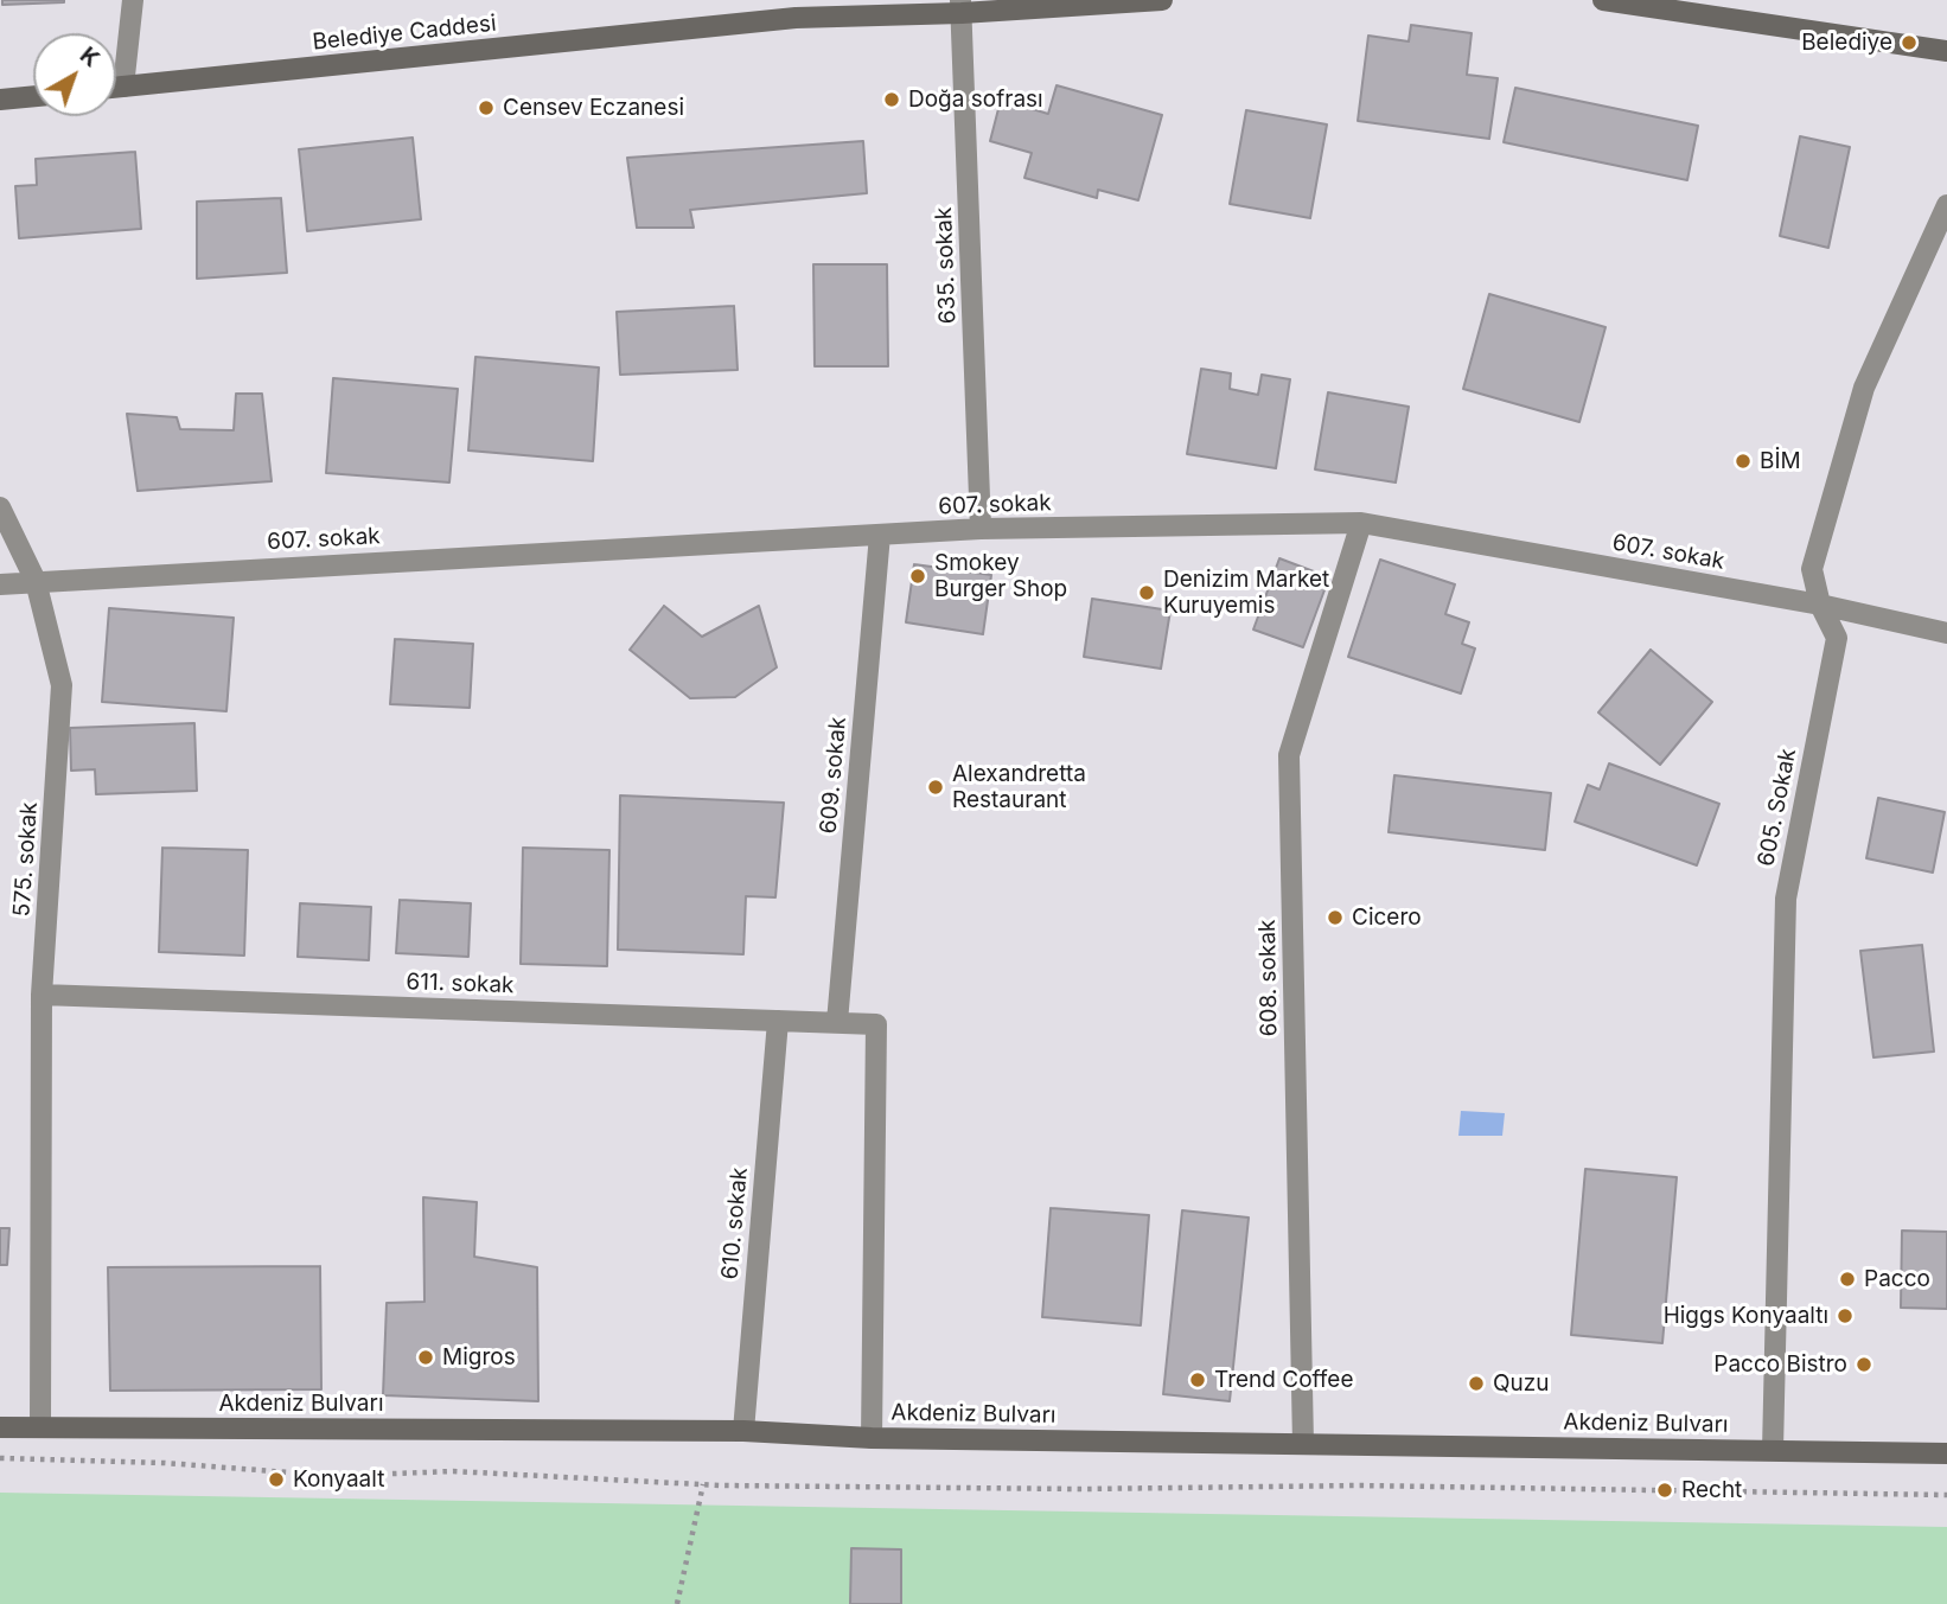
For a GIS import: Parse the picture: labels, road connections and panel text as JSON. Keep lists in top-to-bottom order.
{
  "streets": {
    "main road": ["Belediye Caddesi", "Akdeniz Bulvarı"],
    "street": [
      "635. sokak",
      "607. sokak",
      "609. sokak",
      "605. Sokak",
      "575. sokak",
      "608. sokak",
      "611. sokak",
      "610. sokak"
    ]
  },
  "crossings": [
    ["Belediye Caddesi", "635. sokak"],
    ["635. sokak", "607. sokak"],
    ["607. sokak", "609. sokak"],
    ["607. sokak", "605. Sokak"],
    ["607. sokak", "575. sokak"],
    ["607. sokak", "608. sokak"],
    ["609. sokak", "611. sokak"],
    ["605. Sokak", "Akdeniz Bulvarı"],
    ["575. sokak", "611. sokak"],
    ["575. sokak", "Akdeniz Bulvarı"],
    ["608. sokak", "Akdeniz Bulvarı"],
    ["611. sokak", "610. sokak"],
    ["611. sokak", "Akdeniz Bulvarı"],
    ["610. sokak", "Akdeniz Bulvarı"]
  ],
  "places": [
    "Belediye",
    "Doğa sofrası",
    "Censev Eczanesi",
    "BİM",
    "Smokey Burger Shop",
    "Denizim Market Kuruyemis",
    "Alexandretta Restaurant",
    "Cicero",
    "Pacco",
    "Higgs Konyaaltı",
    "Migros",
    "Pacco Bistro",
    "Trend Coffee",
    "Quzu",
    "Konyaalt",
    "Recht"
  ],
  "north": "top right"
}
